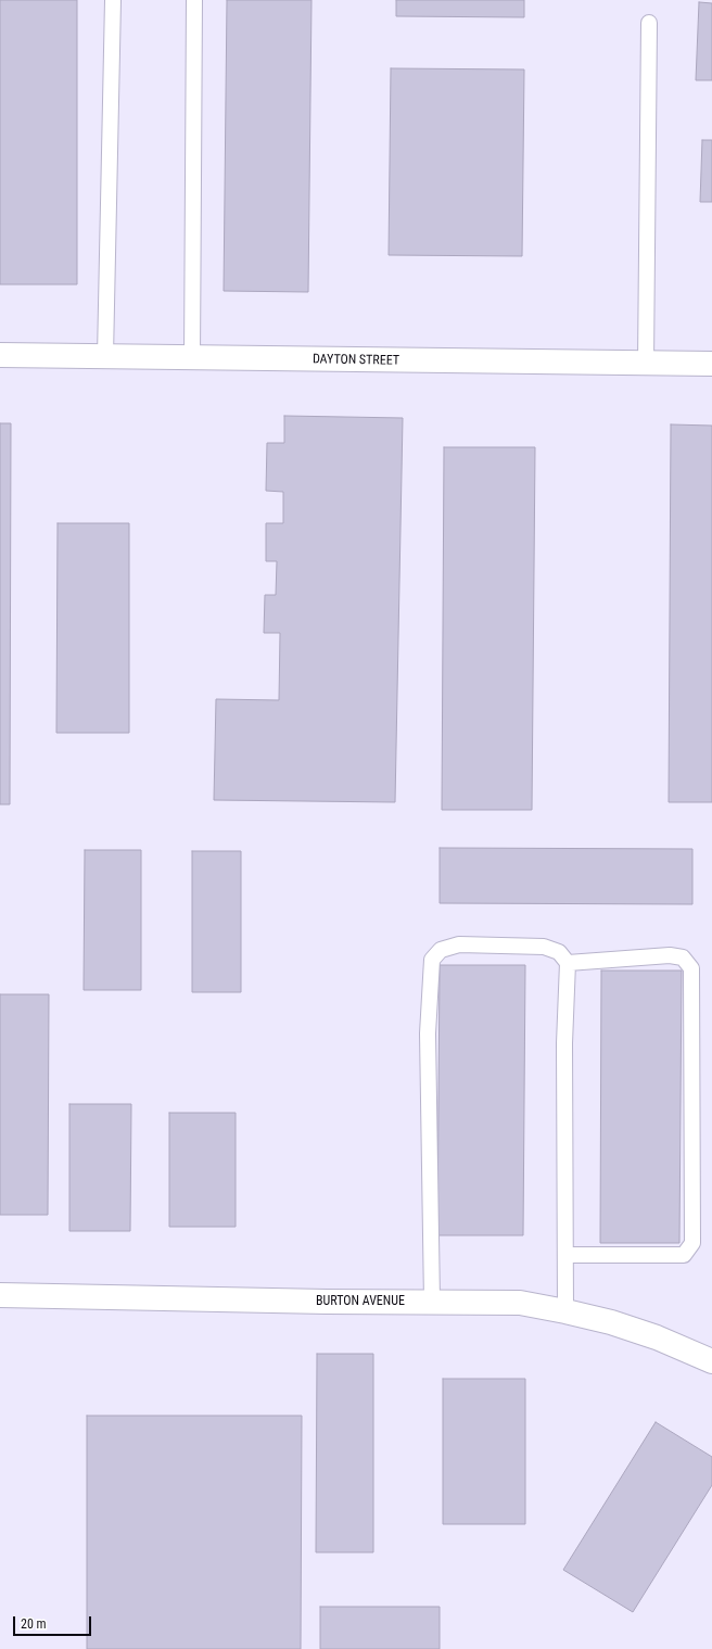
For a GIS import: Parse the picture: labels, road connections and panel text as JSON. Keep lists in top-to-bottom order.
{
  "streets": {
    "street": ["DAYTON STREET", "BURTON AVENUE"]
  },
  "scale_bar": "20 m"
}
